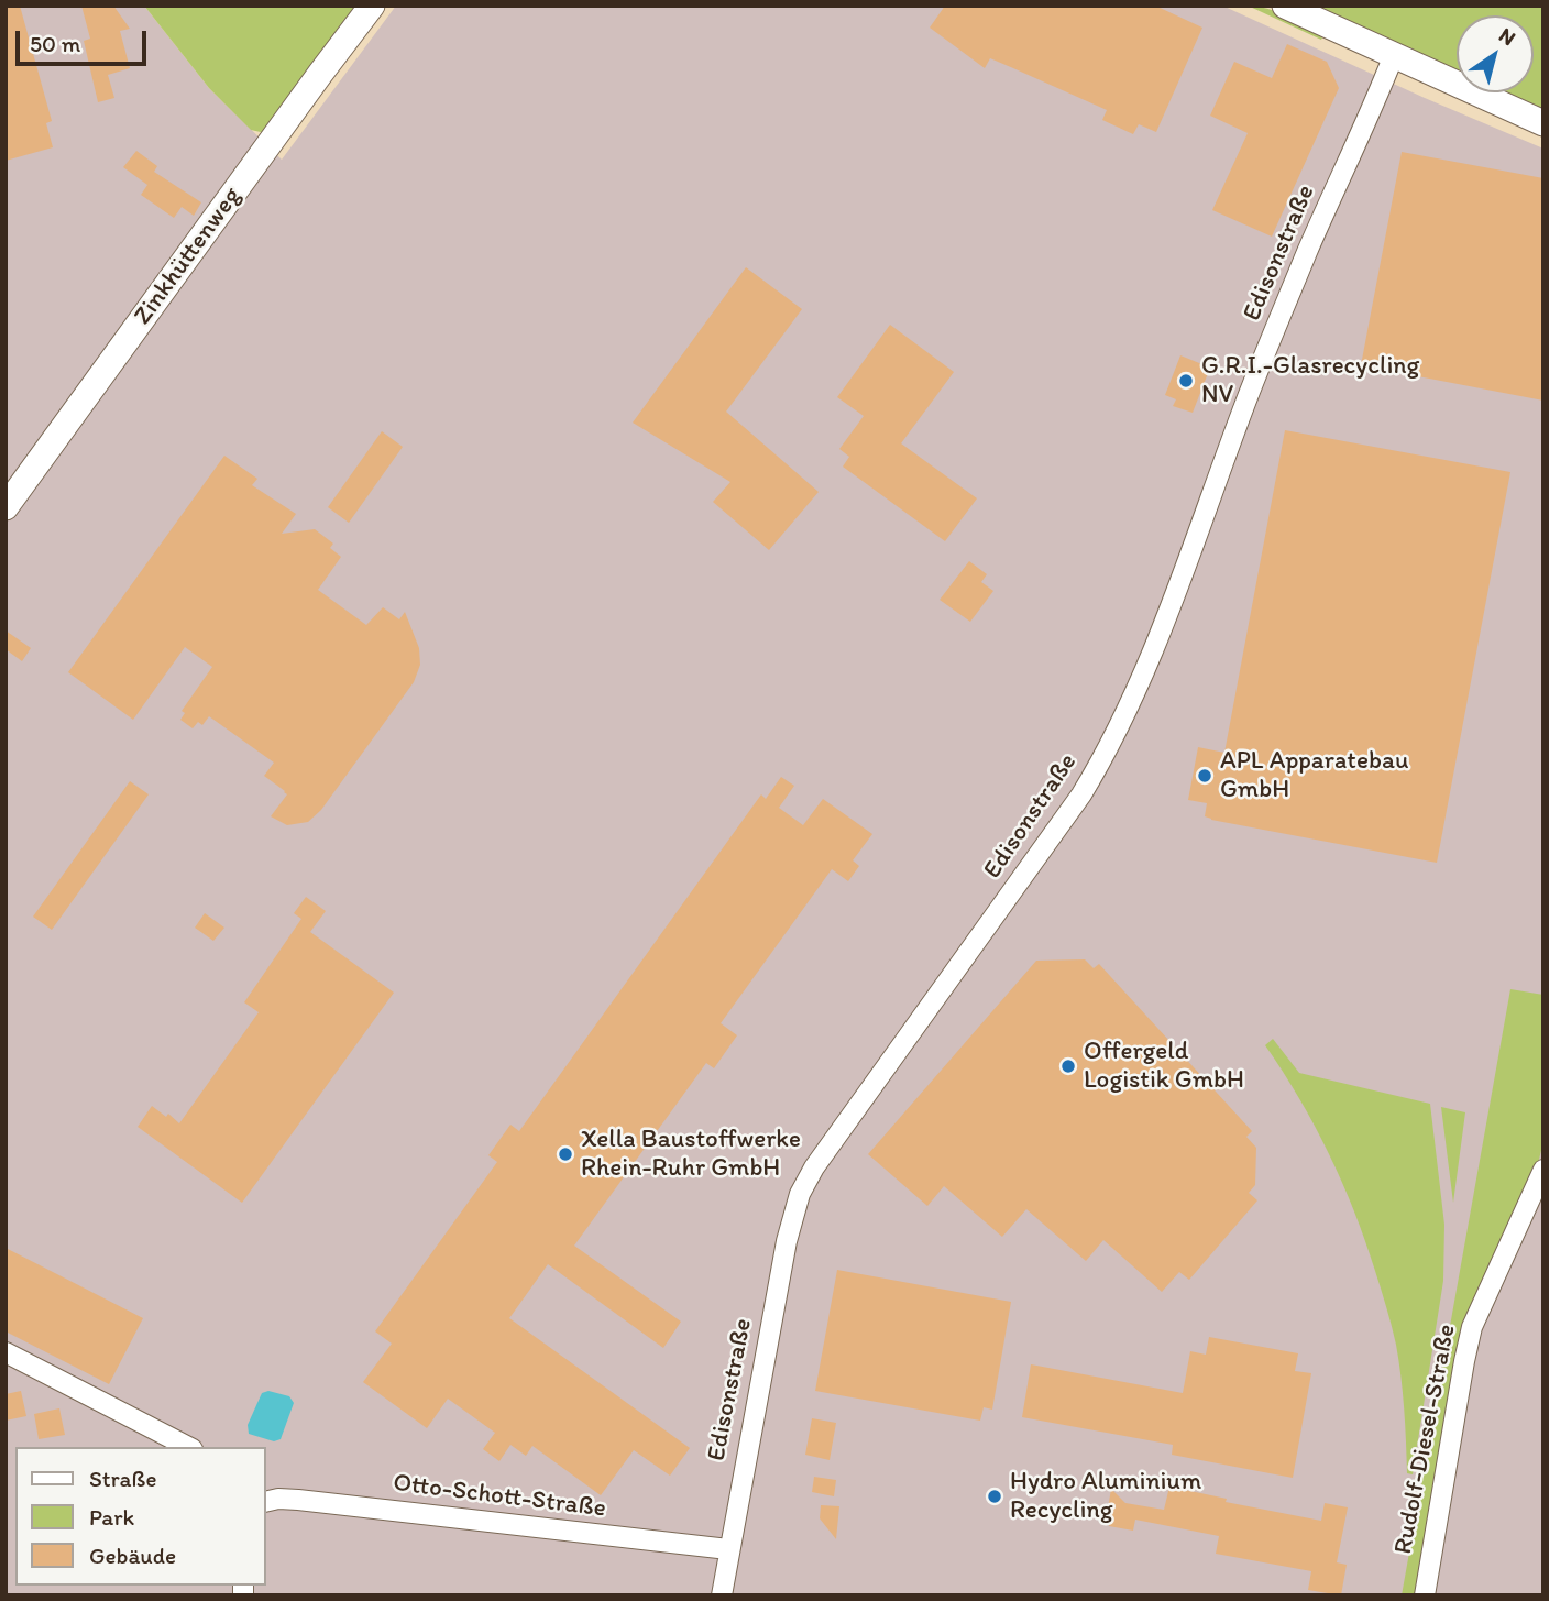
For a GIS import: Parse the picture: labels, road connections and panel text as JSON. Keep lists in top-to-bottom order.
{
  "streets": {
    "street": [
      "Edisonstraße",
      "Zinkhüttenweg",
      "Rudolf-Diesel-Straße",
      "Otto-Schott-Straße"
    ]
  },
  "crossings": [
    ["Edisonstraße", "Otto-Schott-Straße"]
  ],
  "places": [
    "G.R.I.-Glasrecycling NV",
    "APL Apparatebau GmbH",
    "Offergeld Logistik GmbH",
    "Xella Baustoffwerke Rhein-Ruhr GmbH",
    "Hydro Aluminium Recycling"
  ],
  "legend": ["Straße", "Park", "Gebäude"],
  "scale_bar": "50 m",
  "north": "top right"
}
